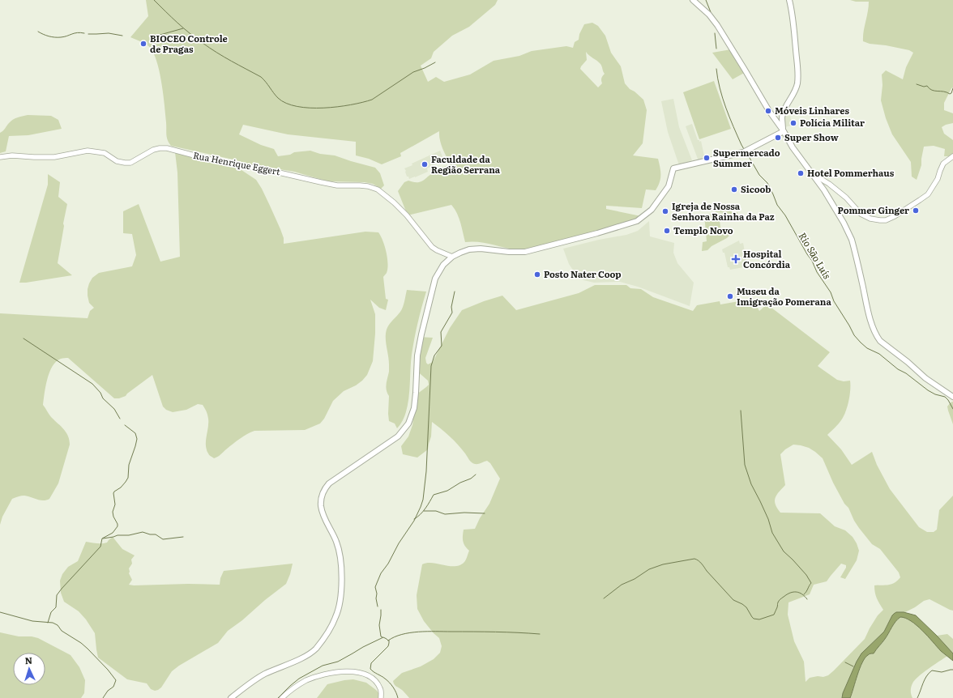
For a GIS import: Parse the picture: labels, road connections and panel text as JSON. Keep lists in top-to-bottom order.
{
  "streets": {
    "street": ["Rua Henrique Eggert"]
  },
  "water": ["Rio São Luís"],
  "places": {
    "other": [
      "BIOCEO Controle de Pragas",
      "Móveis Linhares",
      "Polícia Militar",
      "Super Show",
      "Supermercado Summer",
      "Faculdade da Região Serrana",
      "Hotel Pommerhaus",
      "Sicoob",
      "Pommer Ginger",
      "Igreja de Nossa Senhora Rainha da Paz",
      "Templo Novo",
      "Posto Nater Coop",
      "Museu da Imigração Pomerana"
    ],
    "health": ["Hospital Concórdia"]
  },
  "north": "top"
}
